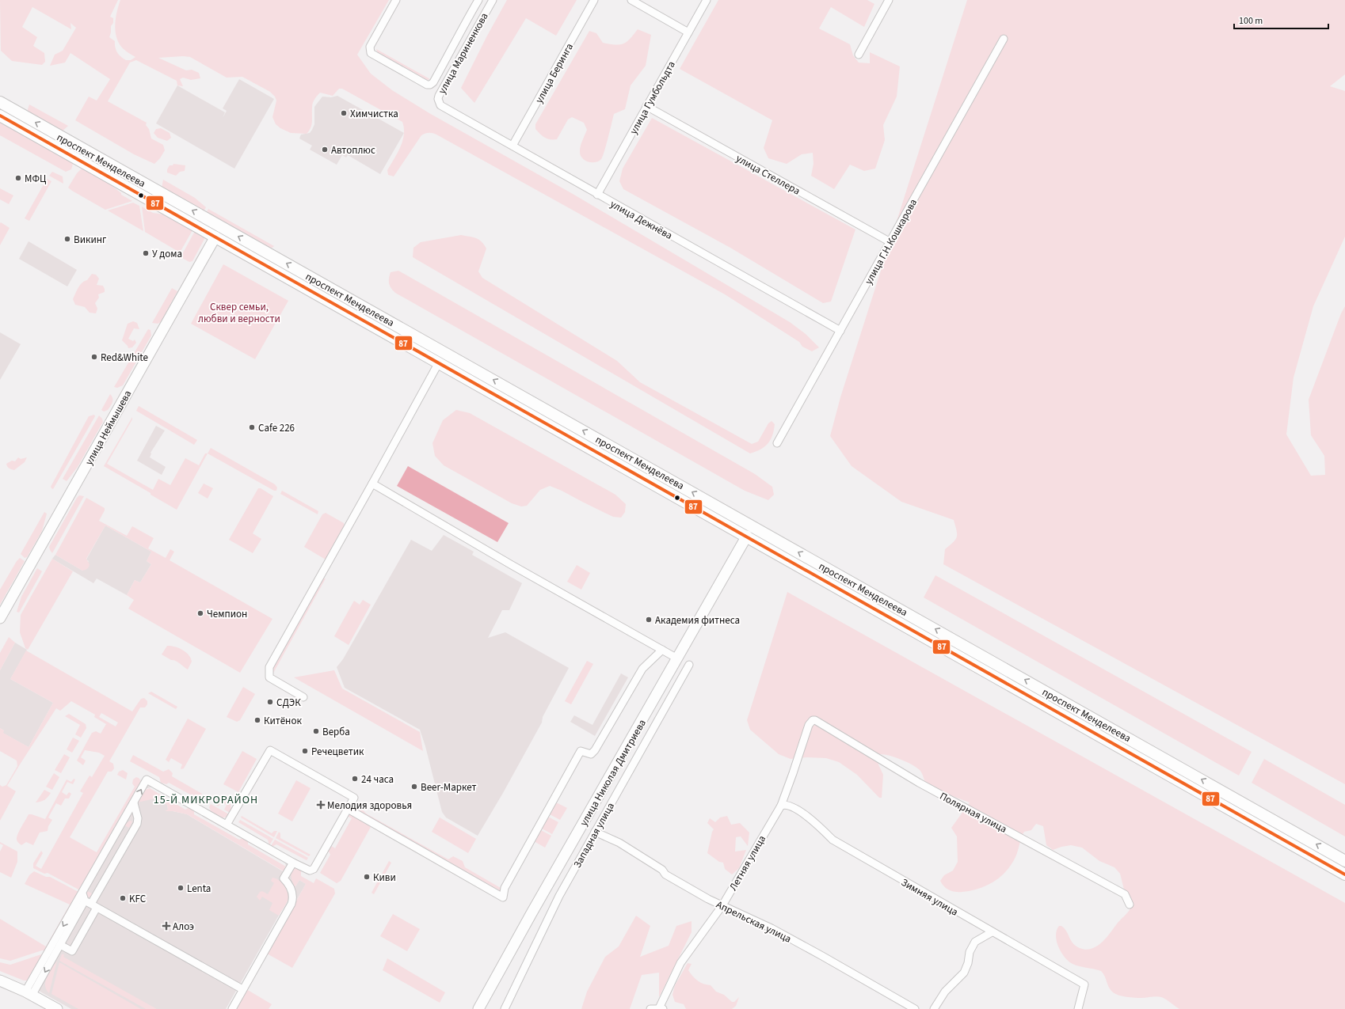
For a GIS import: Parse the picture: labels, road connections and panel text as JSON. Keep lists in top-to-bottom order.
{
  "streets": {
    "main road": ["проспект Менделеева", "улица Неймышева", "улица Николая Дмитриева"],
    "street": [
      "улица Мариненкова",
      "улица Беринга",
      "улица Гумбольдта",
      "улица Стеллера",
      "улица Дежнёва",
      "улица Г.Н.Кошкарова",
      "Полярная улица",
      "Западная улица",
      "Летняя улица",
      "Зимняя улица",
      "Апрельская улица"
    ]
  },
  "crossings": [
    ["улица Мариненкова", "улица Дежнёва"],
    ["улица Беринга", "улица Дежнёва"],
    ["улица Гумбольдта", "улица Стеллера"],
    ["улица Гумбольдта", "улица Дежнёва"],
    ["проспект Менделеева", "улица Неймышева"],
    ["проспект Менделеева", "улица Николая Дмитриева"],
    ["улица Стеллера", "улица Г.Н.Кошкарова"],
    ["улица Дежнёва", "улица Г.Н.Кошкарова"],
    ["Полярная улица", "Летняя улица"],
    ["Западная улица", "Апрельская улица"],
    ["Летняя улица", "Зимняя улица"],
    ["Летняя улица", "Апрельская улица"]
  ],
  "districts": ["15-Й МИКРОРАЙОН"],
  "parks": ["Сквер семьи, любви и верности"],
  "places": {
    "other": [
      "Химчистка",
      "Автоплюс",
      "МФЦ",
      "Викинг",
      "У дома",
      "Red&White",
      "Cafe 226",
      "Чемпион",
      "Академия фитнеса",
      "СДЭК",
      "Китёнок",
      "Верба",
      "Речецветик",
      "24 часа",
      "Beer-Маркет",
      "Киви",
      "Lenta",
      "KFC"
    ],
    "health": ["Мелодия здоровья", "Алоэ"]
  },
  "lines": ["transit line 87"],
  "scale_bar": "100 m"
}
